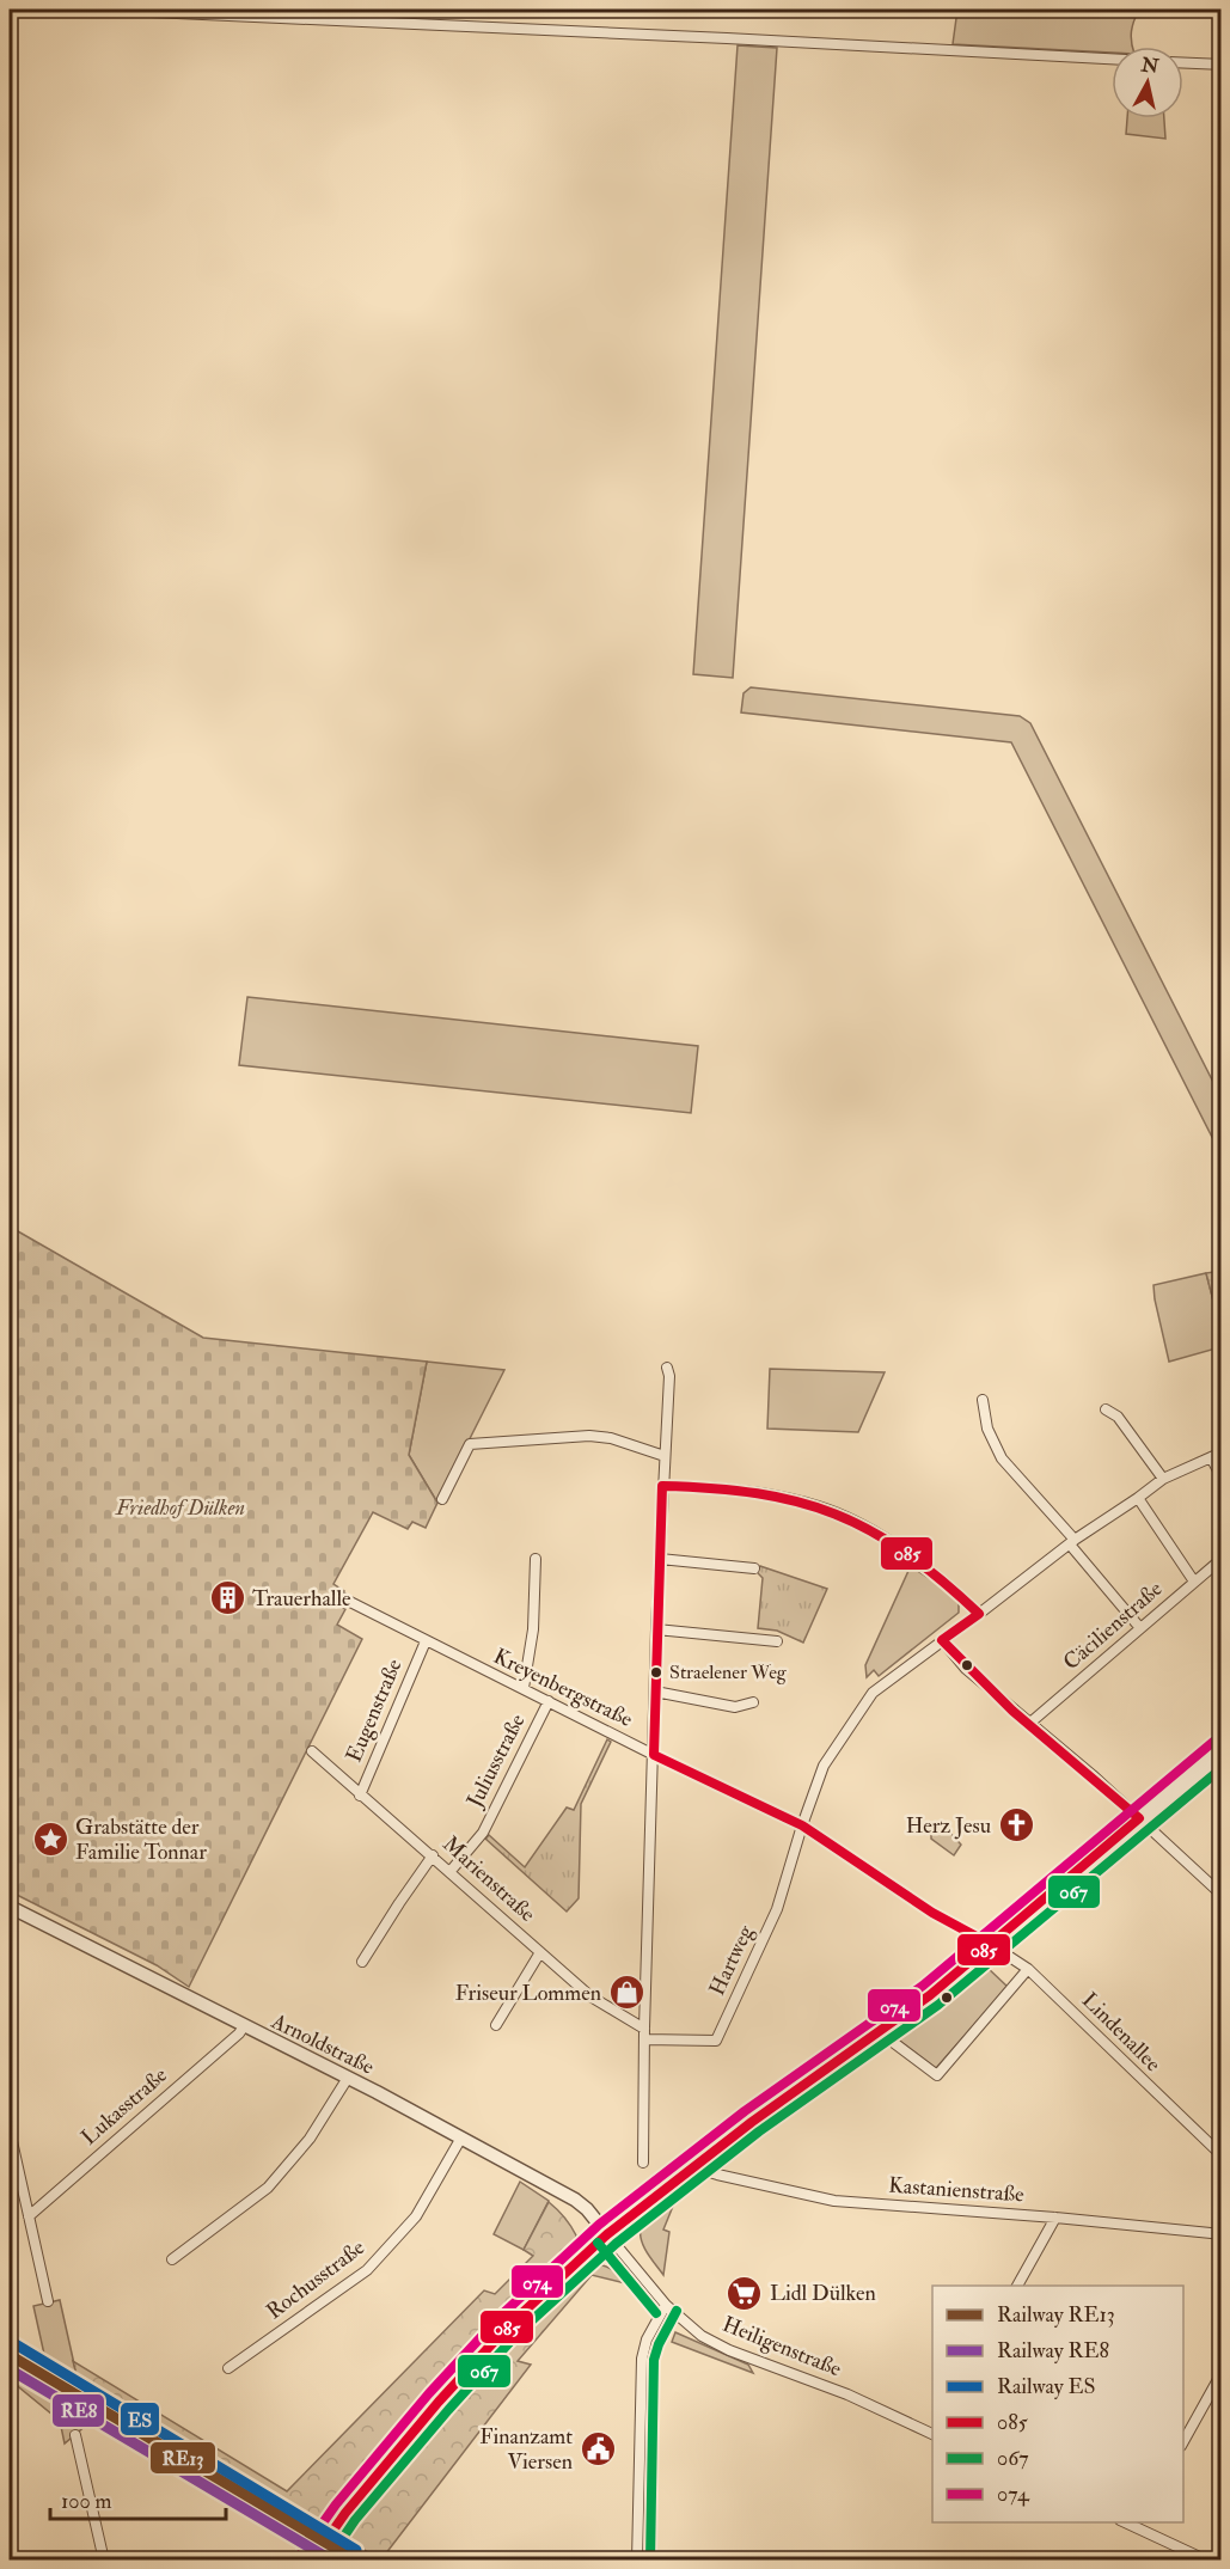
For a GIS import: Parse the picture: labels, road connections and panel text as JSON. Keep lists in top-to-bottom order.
{
  "streets": {
    "street": [
      "Cäcilienstraße",
      "Kreyenbergstraße",
      "Eugenstraße",
      "Juliusstraße",
      "Marienstraße",
      "Hartweg",
      "Lindenallee",
      "Arnoldstraße",
      "Lukasstraße",
      "Kastanienstraße",
      "Rochusstraße",
      "Heiligenstraße"
    ]
  },
  "crossings": [
    ["Kreyenbergstraße", "Eugenstraße"],
    ["Kreyenbergstraße", "Juliusstraße"],
    ["Kreyenbergstraße", "Hartweg"],
    ["Kreyenbergstraße", "Lindenallee"],
    ["Eugenstraße", "Marienstraße"],
    ["Juliusstraße", "Marienstraße"],
    ["Marienstraße", "Hartweg"],
    ["Arnoldstraße", "Lukasstraße"],
    ["Arnoldstraße", "Rochusstraße"],
    ["Arnoldstraße", "Heiligenstraße"]
  ],
  "parks": ["Friedhof Dülken"],
  "places": {
    "building": ["Trauerhalle"],
    "other": ["Straelener Weg"],
    "church": ["Herz Jesu"],
    "place": ["Grabstätte der Familie Tonnar"],
    "shop": ["Friseur Lommen"],
    "supermarket": ["Lidl Dülken"],
    "public building": ["Finanzamt Viersen"]
  },
  "lines": [
    "transit line 085",
    "transit line 074",
    "transit line 067",
    "rail line ES",
    "rail line RE13",
    "rail line RE8"
  ],
  "legend": [
    "Railway RE13",
    "Railway RE8",
    "Railway ES",
    "085",
    "067",
    "074"
  ],
  "scale_bar": "100 m",
  "north": "top"
}
